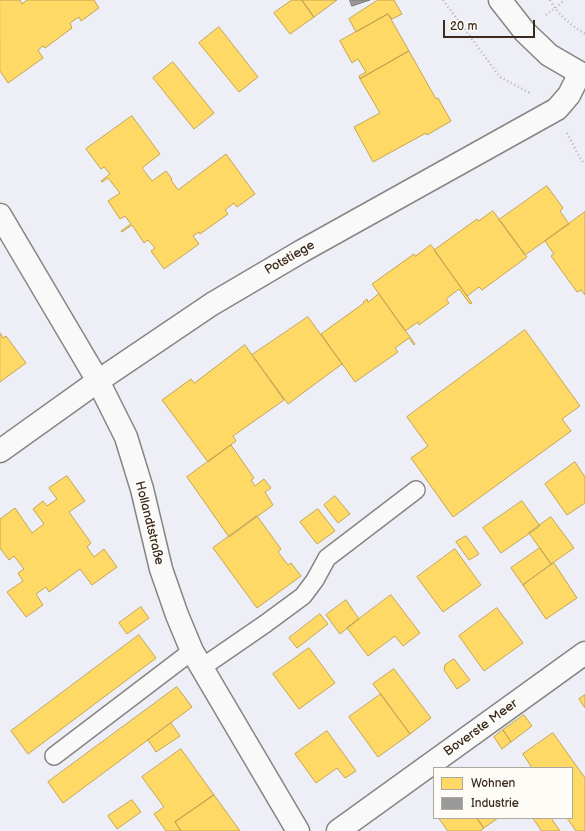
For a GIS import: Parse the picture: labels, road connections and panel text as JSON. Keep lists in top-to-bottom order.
{
  "streets": {
    "street": ["Potstiege", "Hollandtstraße", "Boverste Meer"]
  },
  "crossings": [
    ["Potstiege", "Hollandtstraße"]
  ],
  "legend": ["Wohnen", "Industrie"],
  "scale_bar": "20 m"
}
